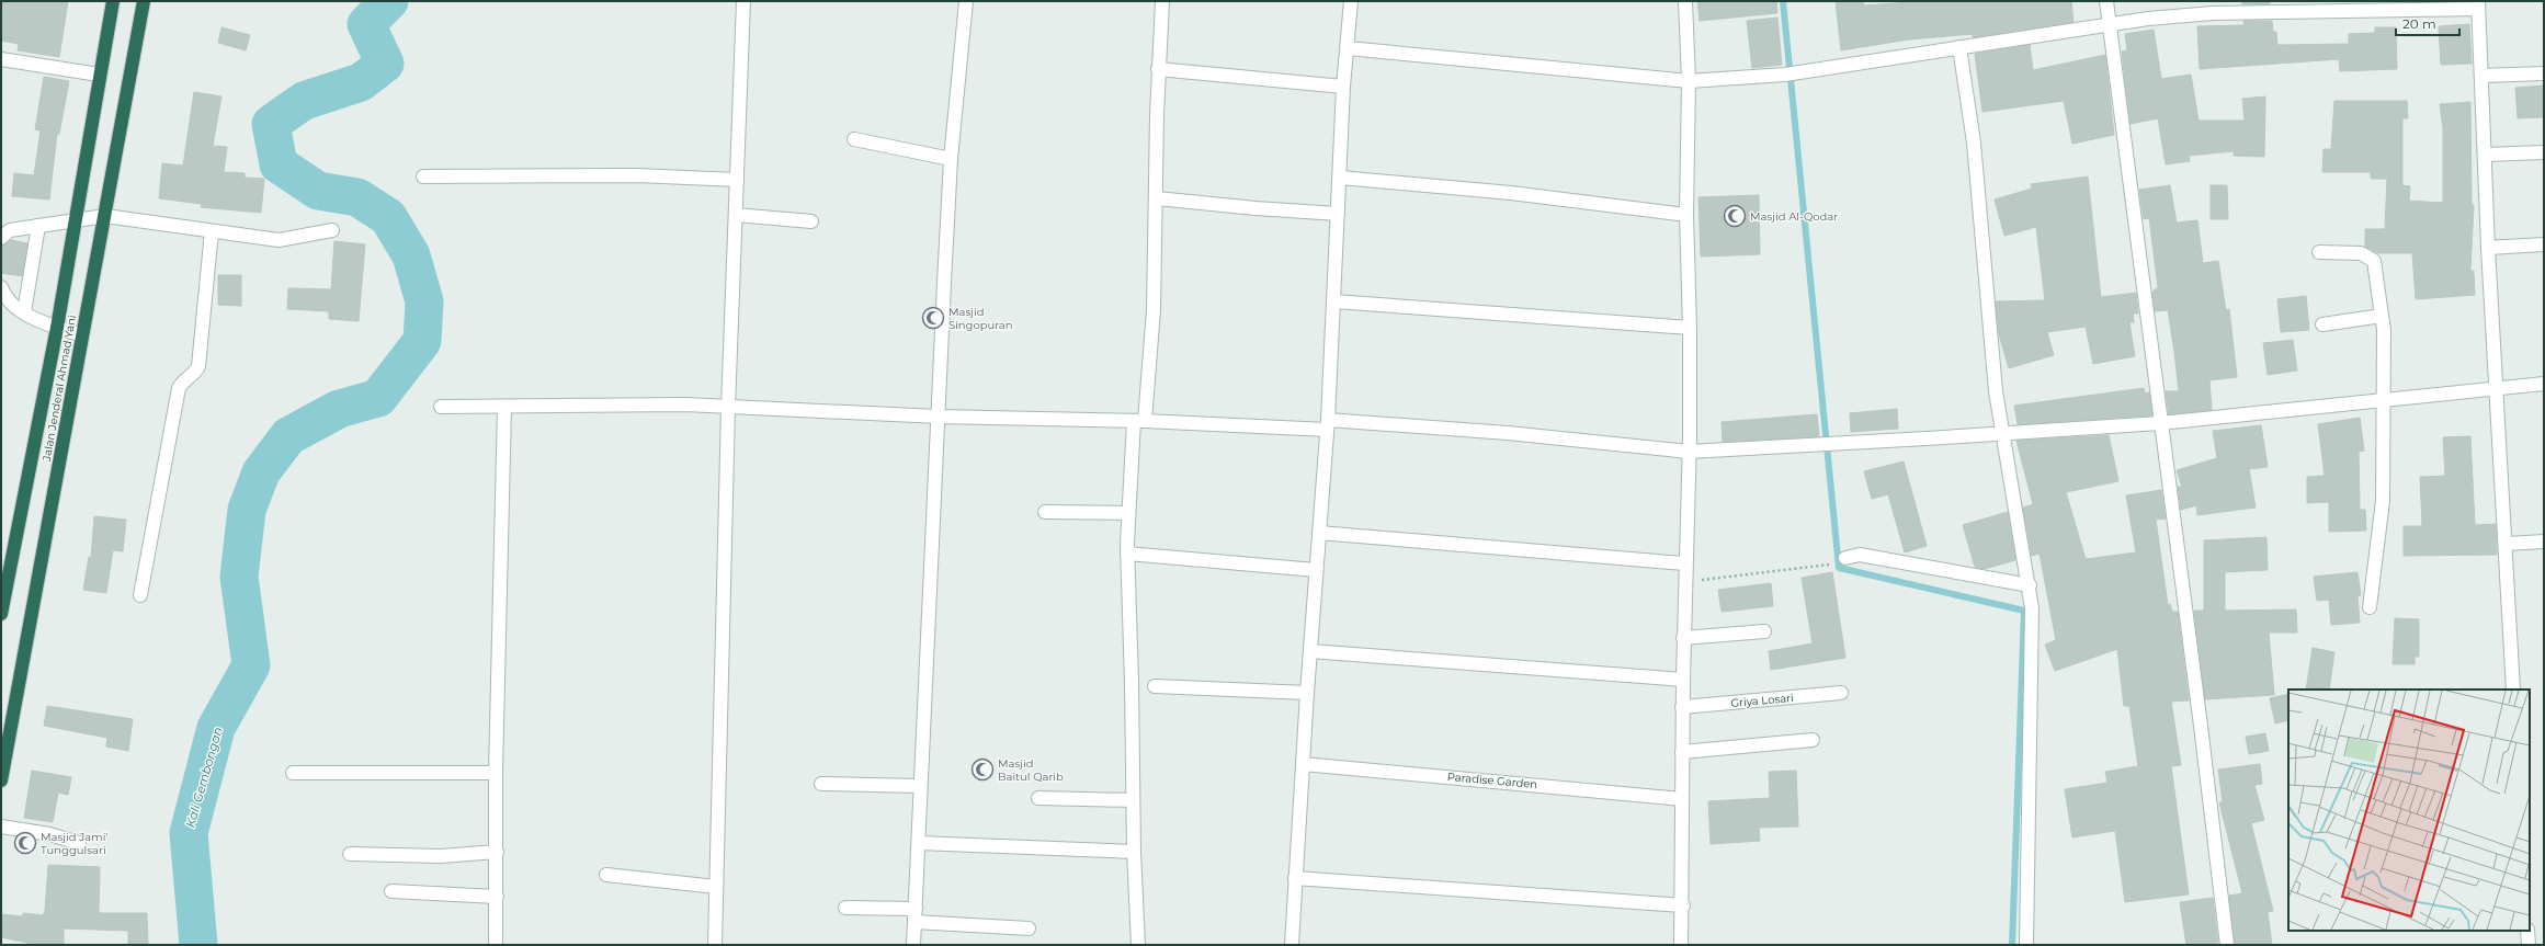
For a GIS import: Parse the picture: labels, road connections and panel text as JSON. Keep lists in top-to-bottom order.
{
  "streets": {
    "highway": ["Jalan Jenderal Ahmad Yani"],
    "street": ["Griya Losari", "Paradise Garden"]
  },
  "water": ["Kali Gembongan"],
  "places": {
    "mosque": [
      "Masjid Al-Qodar",
      "Masjid Singopuran",
      "Masjid Baitul Qarib",
      "Masjid Jami' Tunggulsari"
    ]
  },
  "scale_bar": "20 m"
}
